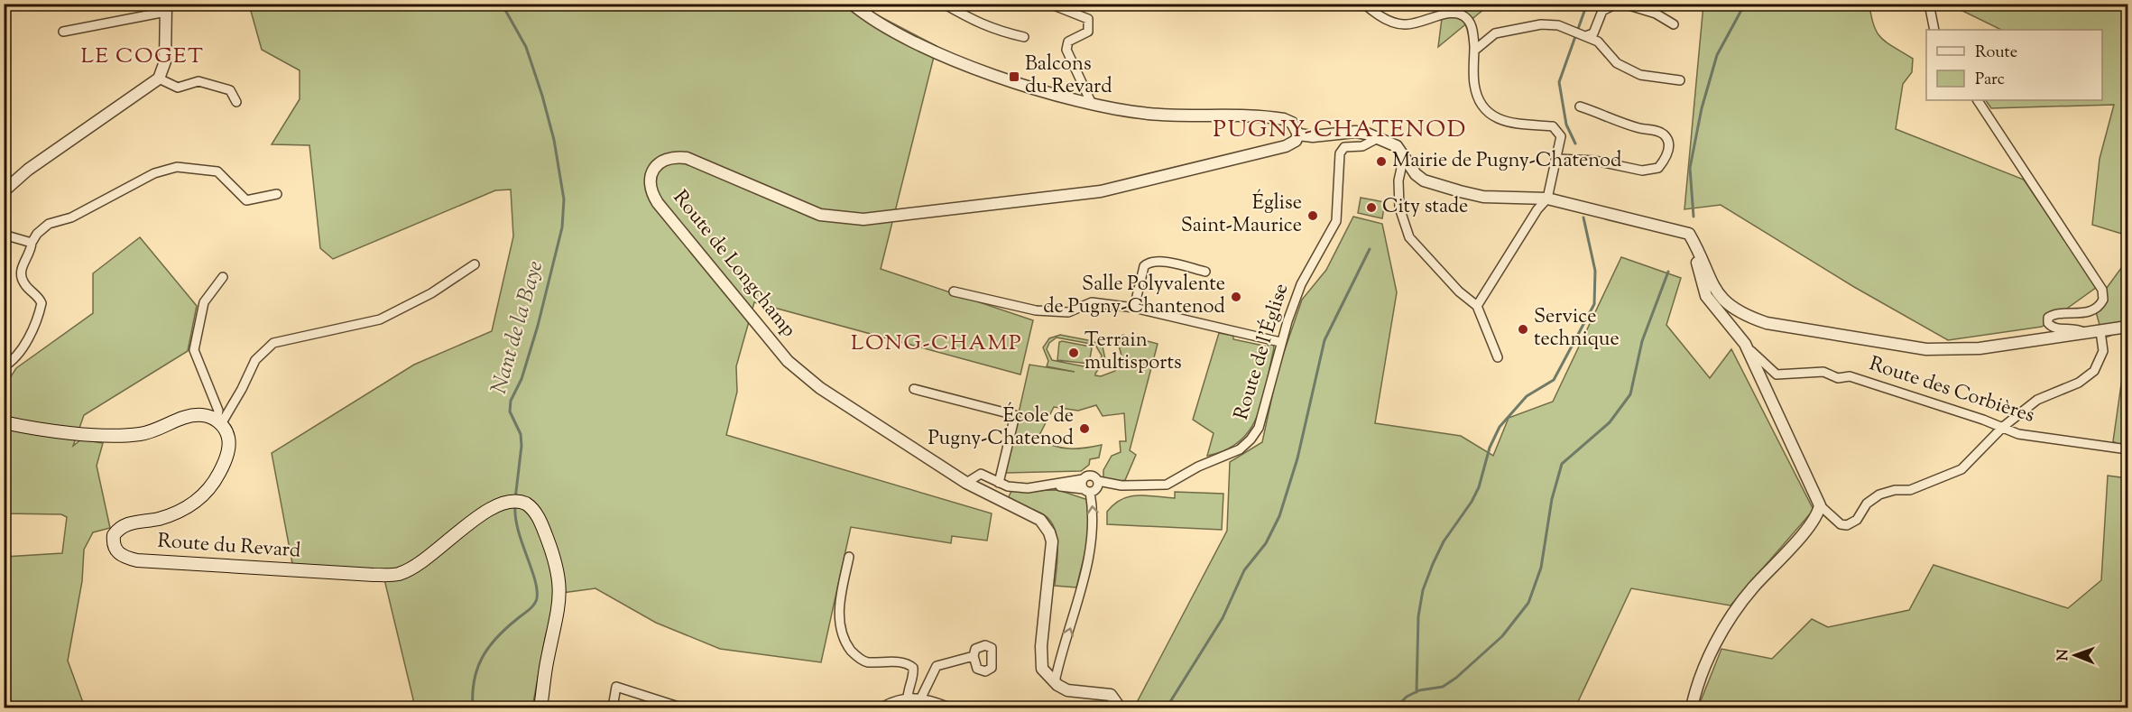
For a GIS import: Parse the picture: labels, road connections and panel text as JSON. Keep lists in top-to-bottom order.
{
  "streets": {
    "main road": ["Route du Revard"],
    "street": ["Route de Longchamp", "Route de l'Église", "Route des Corbières"]
  },
  "districts": ["LE COGET", "PUGNY-CHATENOD", "LONG-CHAMP"],
  "water": ["Nant de la Baye"],
  "places": {
    "transit": ["Balcons du Revard"],
    "other": [
      "Mairie de Pugny-Chatenod",
      "City stade",
      "Église Saint-Maurice",
      "Salle Polyvalente de Pugny-Chantenod",
      "Service technique",
      "Terrain multisports",
      "École de Pugny-Chatenod"
    ]
  },
  "legend": ["Route", "Parc"],
  "north": "left"
}
